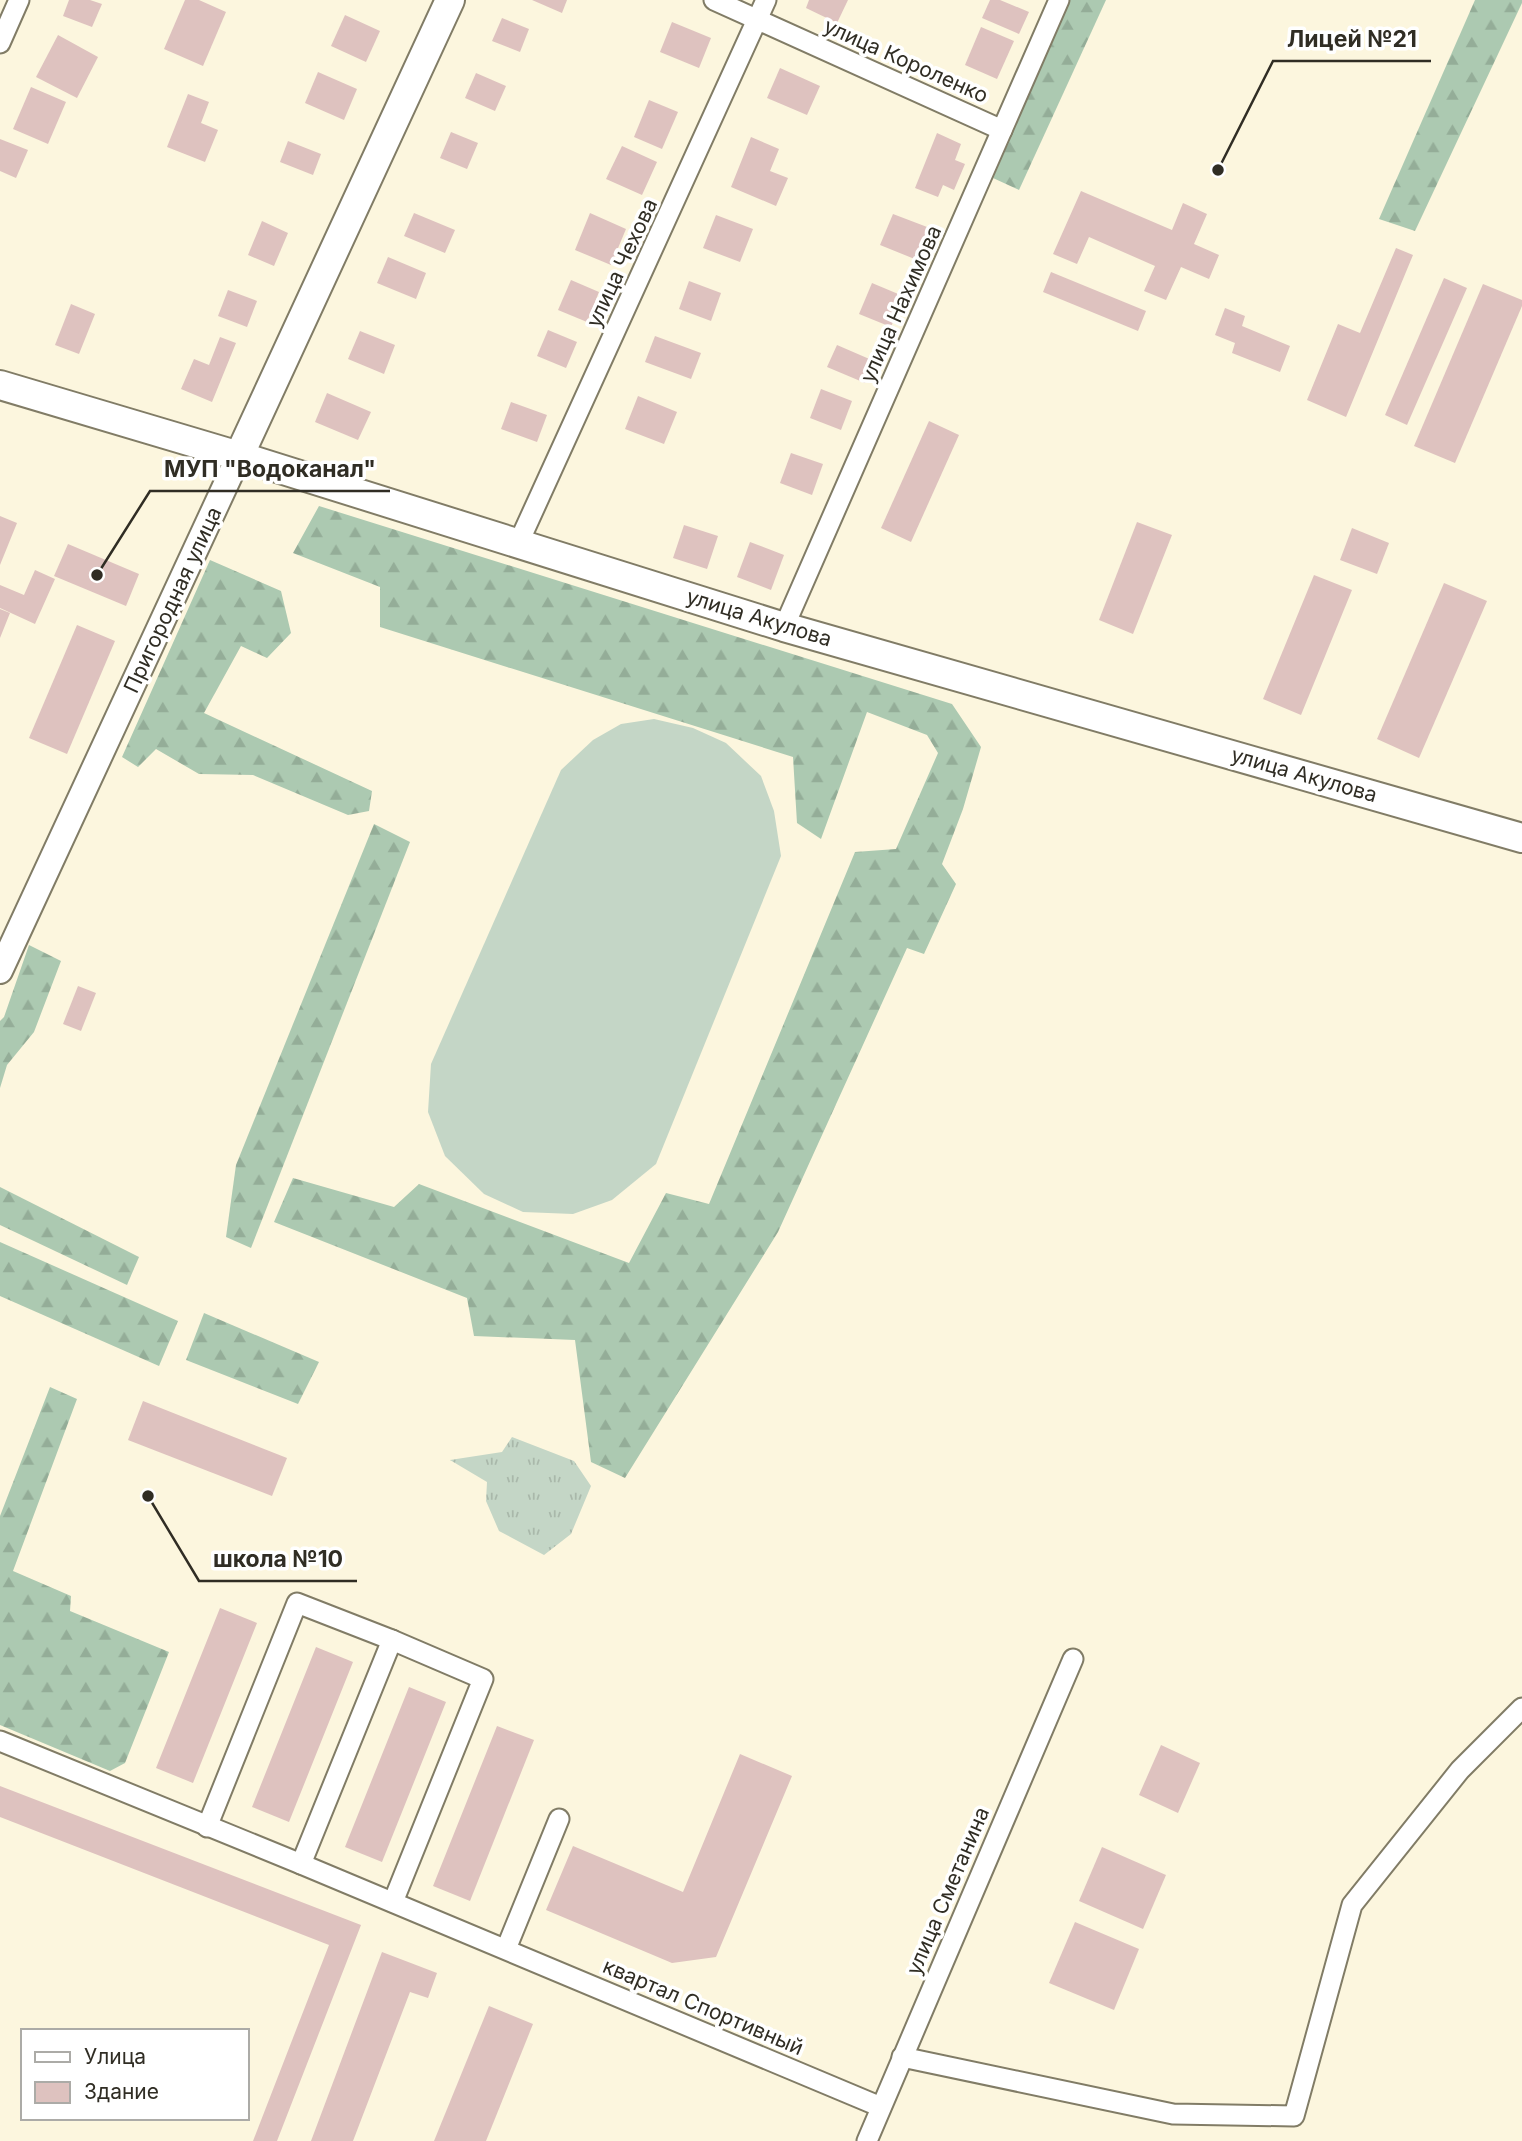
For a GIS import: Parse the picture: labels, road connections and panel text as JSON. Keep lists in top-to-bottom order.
{
  "streets": {
    "main road": ["Пригородная улица", "улица Акулова"],
    "street": [
      "улица Короленко",
      "улица Чехова",
      "улица Нахимова",
      "улица Сметанина",
      "квартал Спортивный"
    ]
  },
  "crossings": [
    ["улица Короленко", "улица Чехова"],
    ["улица Короленко", "улица Нахимова"],
    ["улица Чехова", "улица Акулова"],
    ["улица Нахимова", "улица Акулова"],
    ["Пригородная улица", "улица Акулова"],
    ["улица Сметанина", "квартал Спортивный"]
  ],
  "places": ["Лицей №21", "МУП \"Водоканал\"", "школа №10"],
  "legend": ["Улица", "Здание"]
}
